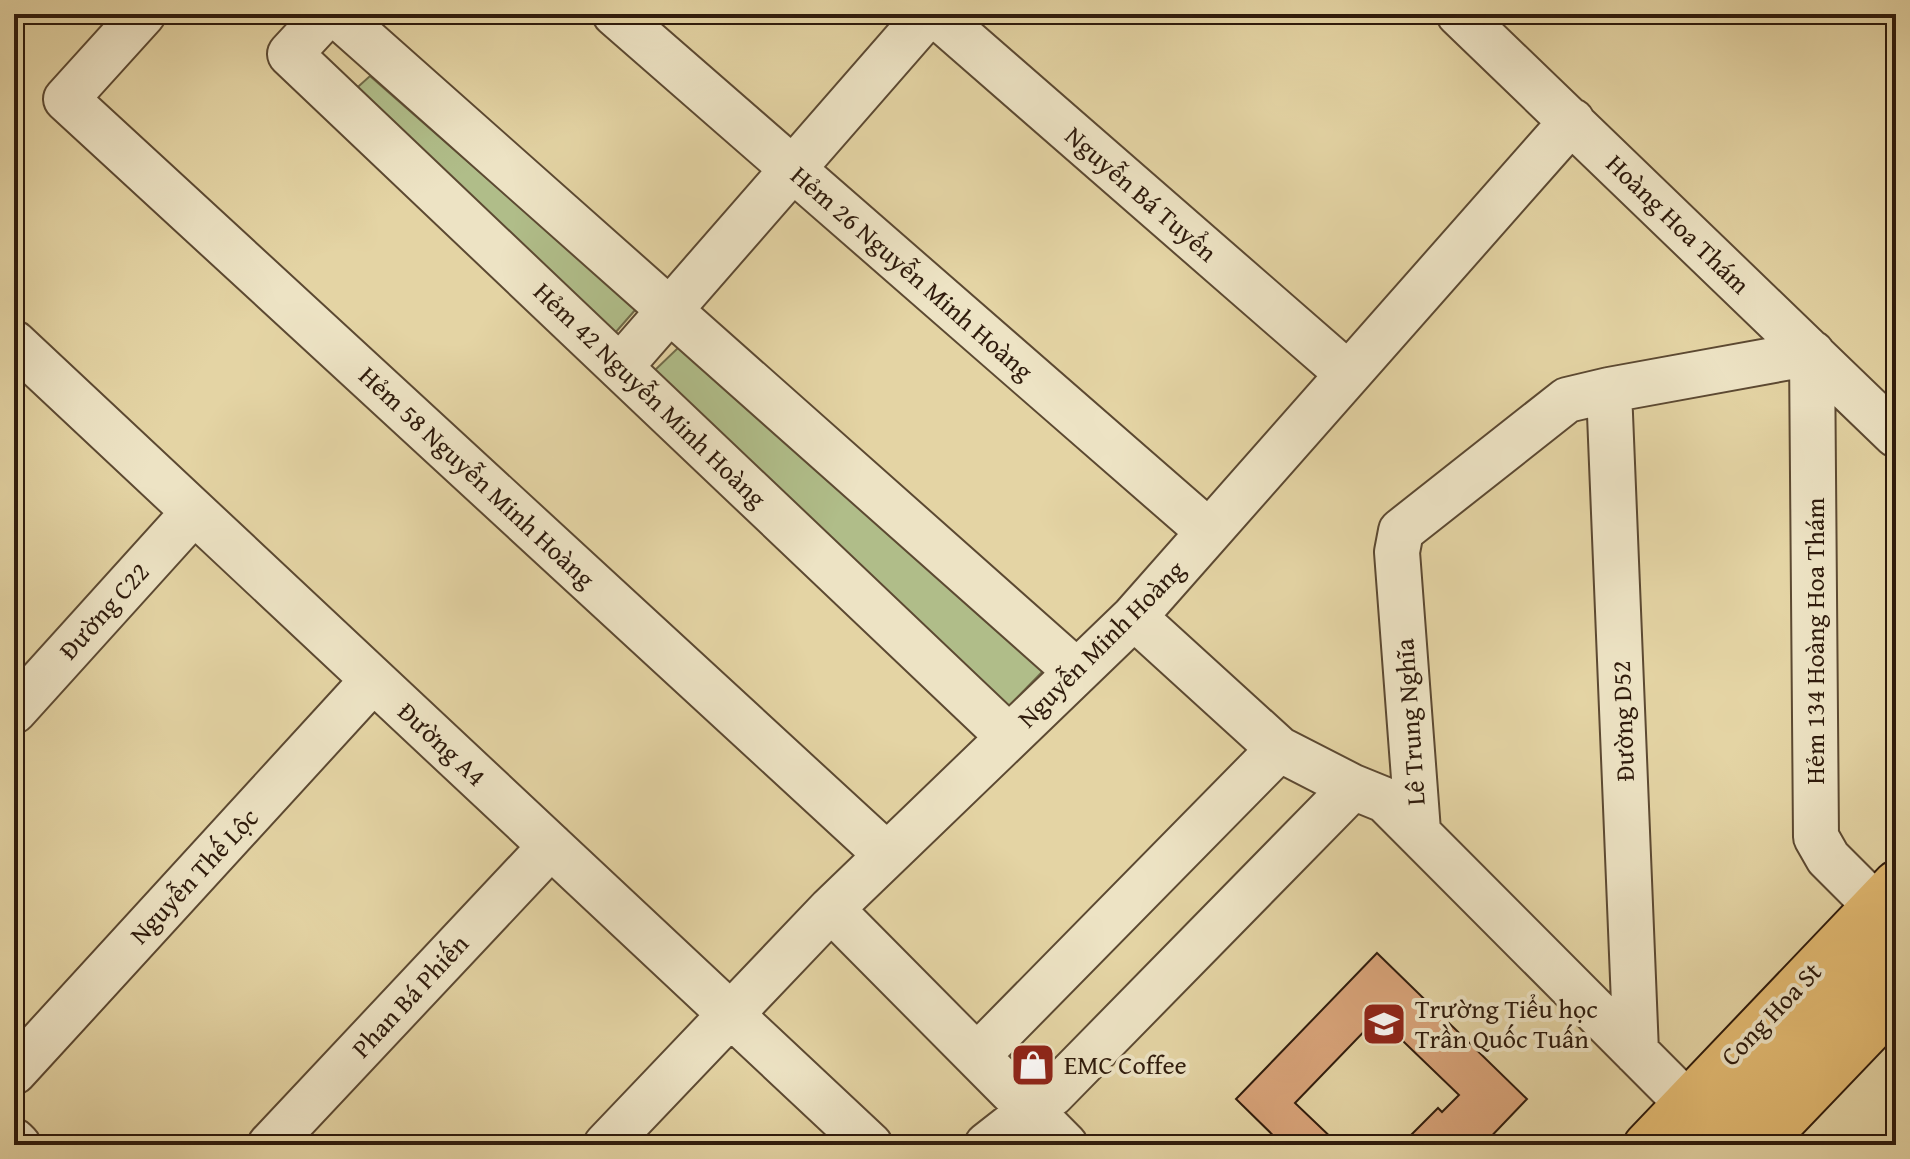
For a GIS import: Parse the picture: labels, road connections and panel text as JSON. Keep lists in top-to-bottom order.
{
  "streets": {
    "main road": ["Cong Hoa St"],
    "street": [
      "Nguyễn Bá Tuyển",
      "Hoàng Hoa Thám",
      "Hẻm 26 Nguyễn Minh Hoàng",
      "Hẻm 42 Nguyễn Minh Hoàng",
      "Hẻm 58 Nguyễn Minh Hoàng",
      "Đường C22",
      "Hẻm 134 Hoàng Hoa Thám",
      "Nguyễn Minh Hoàng",
      "Đường D52",
      "Lê Trung Nghĩa",
      "Đường A4",
      "Nguyễn Thế Lộc",
      "Phan Bá Phiến"
    ]
  },
  "crossings": [
    ["Nguyễn Bá Tuyển", "Nguyễn Minh Hoàng"],
    ["Hoàng Hoa Thám", "Hẻm 134 Hoàng Hoa Thám"],
    ["Hoàng Hoa Thám", "Nguyễn Minh Hoàng"],
    ["Hoàng Hoa Thám", "Lê Trung Nghĩa"],
    ["Hẻm 26 Nguyễn Minh Hoàng", "Nguyễn Minh Hoàng"],
    ["Hẻm 42 Nguyễn Minh Hoàng", "Nguyễn Minh Hoàng"],
    ["Hẻm 58 Nguyễn Minh Hoàng", "Nguyễn Minh Hoàng"],
    ["Đường C22", "Đường A4"],
    ["Hẻm 134 Hoàng Hoa Thám", "Lê Trung Nghĩa"],
    ["Hẻm 134 Hoàng Hoa Thám", "Cong Hoa St"],
    ["Nguyễn Minh Hoàng", "Lê Trung Nghĩa"],
    ["Nguyễn Minh Hoàng", "Đường A4"],
    ["Đường D52", "Lê Trung Nghĩa"],
    ["Đường A4", "Nguyễn Thế Lộc"],
    ["Đường A4", "Phan Bá Phiến"]
  ],
  "places": {
    "school or university": ["Trường Tiểu học Trần Quốc Tuấn"],
    "shop": ["EMC Coffee"]
  }
}
